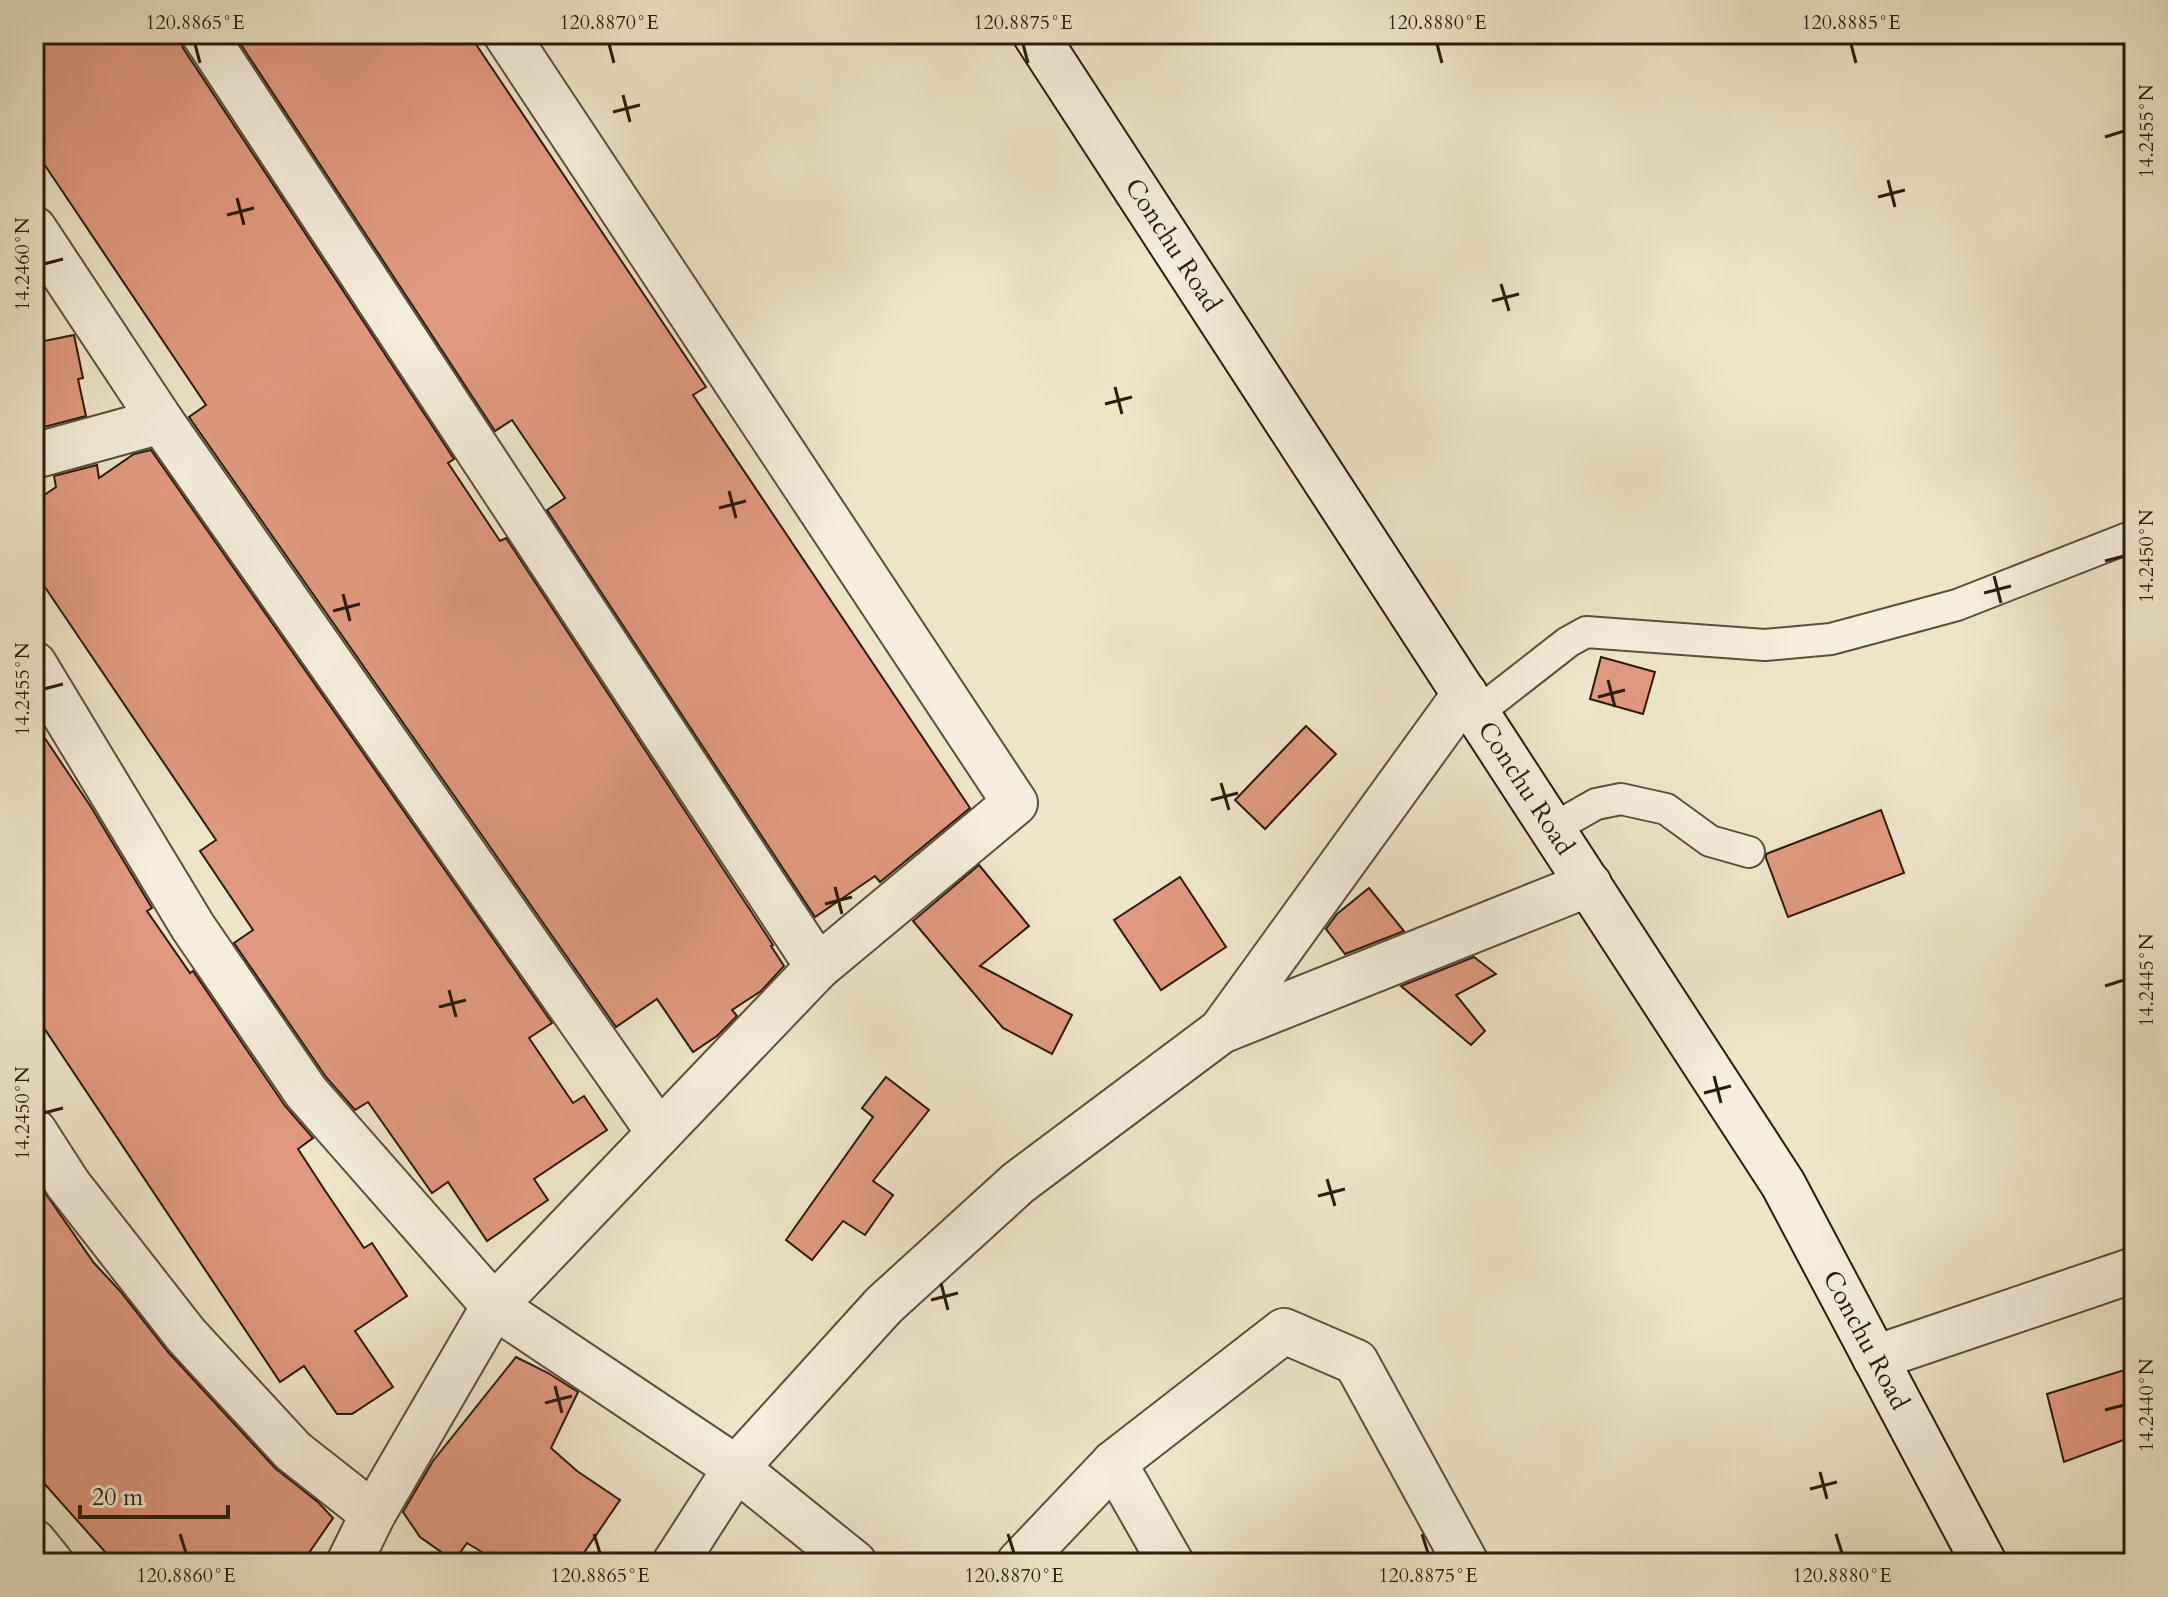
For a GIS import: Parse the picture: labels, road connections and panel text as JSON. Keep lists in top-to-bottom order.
{
  "streets": {
    "street": ["Conchu Road"]
  },
  "scale_bar": "20 m",
  "coordinates": [
    "120.8865°E",
    "120.8870°E",
    "120.8875°E",
    "120.8880°E",
    "120.8885°E",
    "14.2455°N",
    "14.2460°N",
    "14.2450°N",
    "14.2445°N",
    "14.2440°N",
    "120.8860°E"
  ]
}
